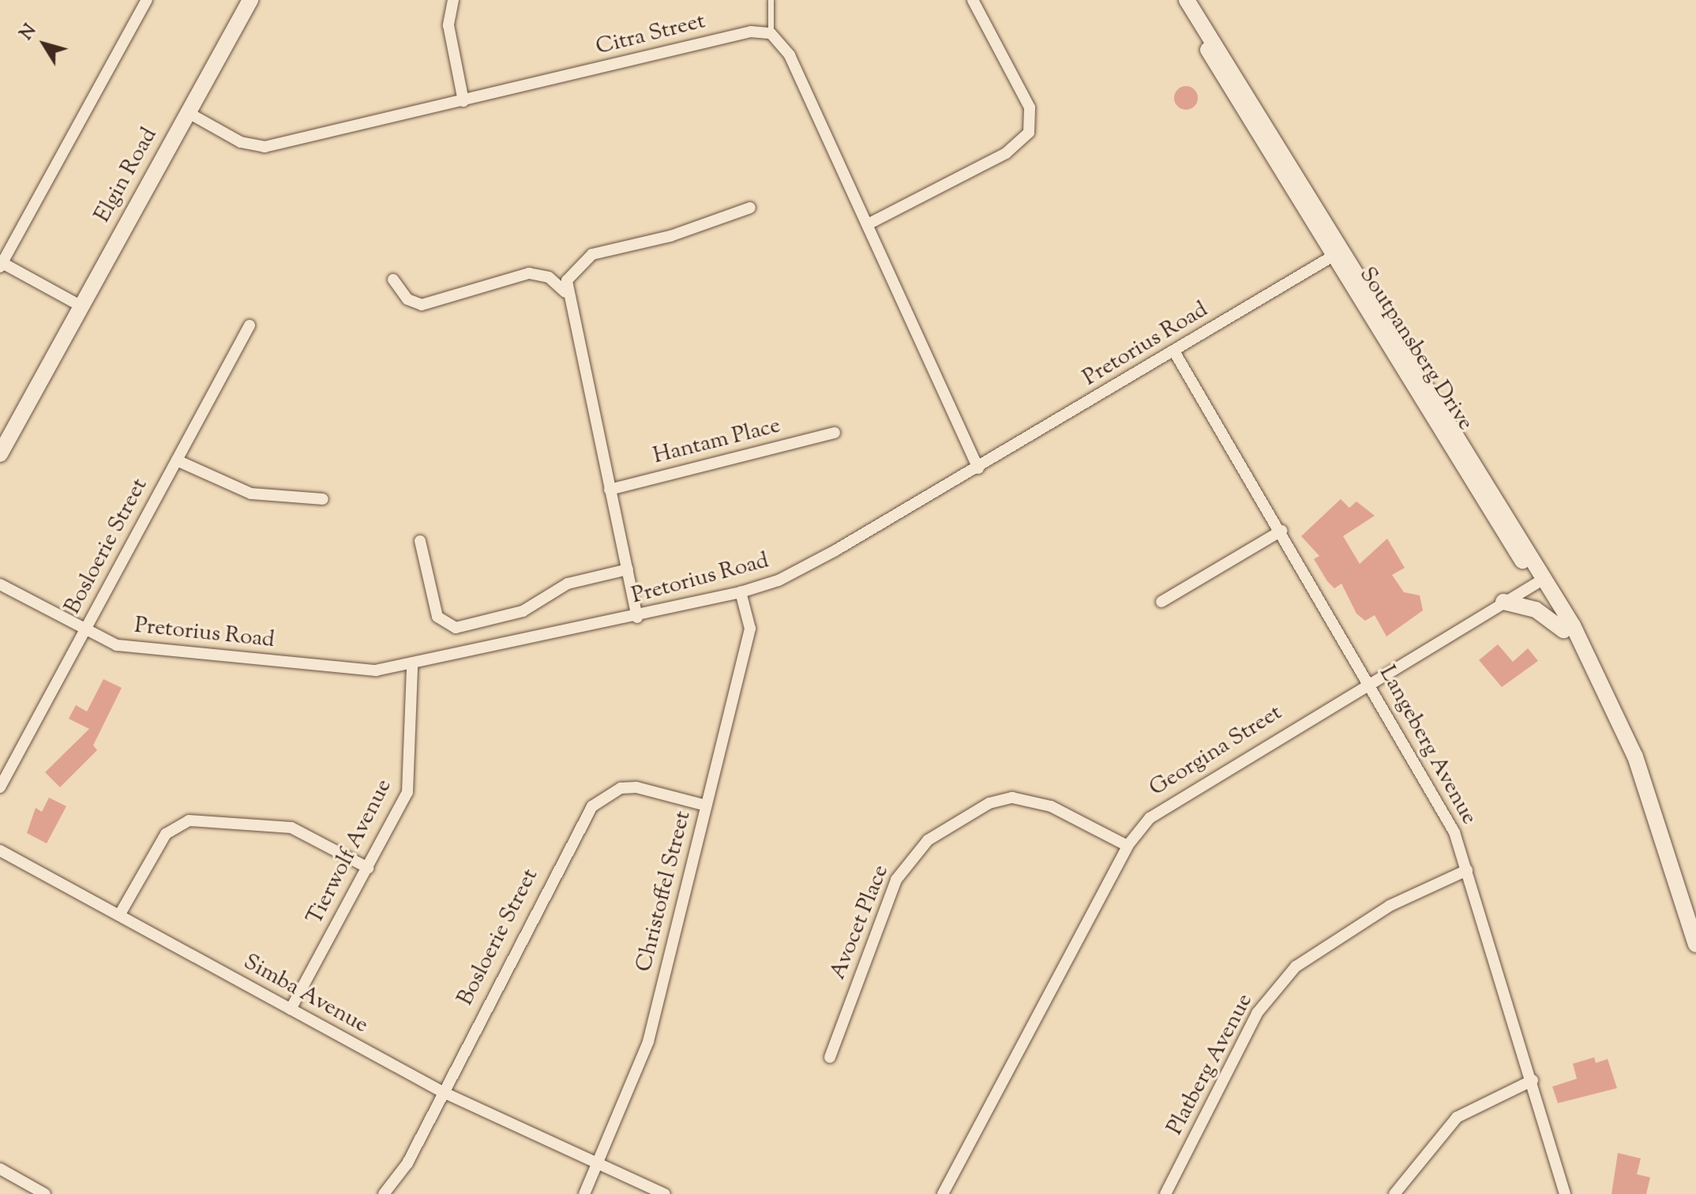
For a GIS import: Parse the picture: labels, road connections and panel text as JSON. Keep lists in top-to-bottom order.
{
  "streets": {
    "street": [
      "Citra Street",
      "Elgin Road",
      "Pretorius Road",
      "Soutpansberg Drive",
      "Hantam Place",
      "Bosloerie Street",
      "Langeberg Avenue",
      "Georgina Street",
      "Tierwolf Avenue",
      "Christoffel Street",
      "Avocet Place",
      "Simba Avenue",
      "Platberg Avenue"
    ]
  },
  "crossings": [
    ["Citra Street", "Elgin Road"],
    ["Pretorius Road", "Soutpansberg Drive"],
    ["Pretorius Road", "Bosloerie Street"],
    ["Pretorius Road", "Langeberg Avenue"],
    ["Pretorius Road", "Tierwolf Avenue"],
    ["Pretorius Road", "Christoffel Street"],
    ["Soutpansberg Drive", "Georgina Street"],
    ["Bosloerie Street", "Christoffel Street"],
    ["Bosloerie Street", "Simba Avenue"],
    ["Langeberg Avenue", "Georgina Street"],
    ["Langeberg Avenue", "Platberg Avenue"],
    ["Georgina Street", "Avocet Place"],
    ["Tierwolf Avenue", "Simba Avenue"],
    ["Christoffel Street", "Simba Avenue"]
  ],
  "north": "top left"
}
